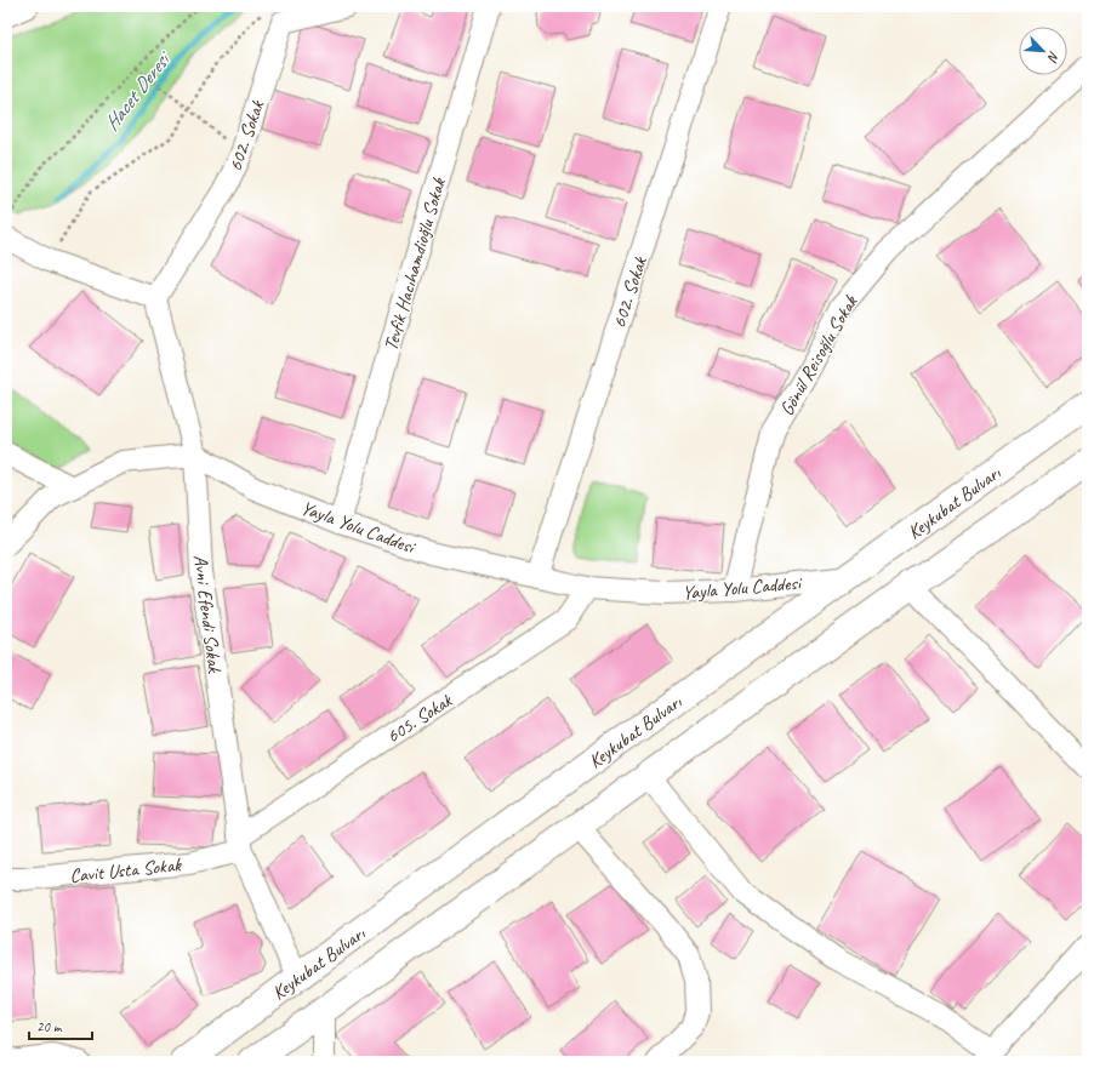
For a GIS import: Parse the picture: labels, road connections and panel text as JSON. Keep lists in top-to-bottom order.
{
  "streets": {
    "highway": ["Keykubat Bulvarı"],
    "street": [
      "602. Sokak",
      "Tevfik Hacıhamdioğlu Sokak",
      "Gönül Reisoğlu Sokak",
      "Yayla Yolu Caddesi",
      "Avni Efendi Sokak",
      "605. Sokak",
      "Cavit Usta Sokak"
    ]
  },
  "crossings": [
    ["602. Sokak", "Yayla Yolu Caddesi"],
    ["Tevfik Hacıhamdioğlu Sokak", "Yayla Yolu Caddesi"],
    ["Gönül Reisoğlu Sokak", "Yayla Yolu Caddesi"],
    ["Keykubat Bulvarı", "Yayla Yolu Caddesi"],
    ["Keykubat Bulvarı", "Avni Efendi Sokak"],
    ["Yayla Yolu Caddesi", "Avni Efendi Sokak"],
    ["Yayla Yolu Caddesi", "605. Sokak"],
    ["Avni Efendi Sokak", "605. Sokak"],
    ["Avni Efendi Sokak", "Cavit Usta Sokak"],
    ["605. Sokak", "Cavit Usta Sokak"]
  ],
  "water": ["Hacet Deresi"],
  "scale_bar": "20 m",
  "north": "bottom right"
}
